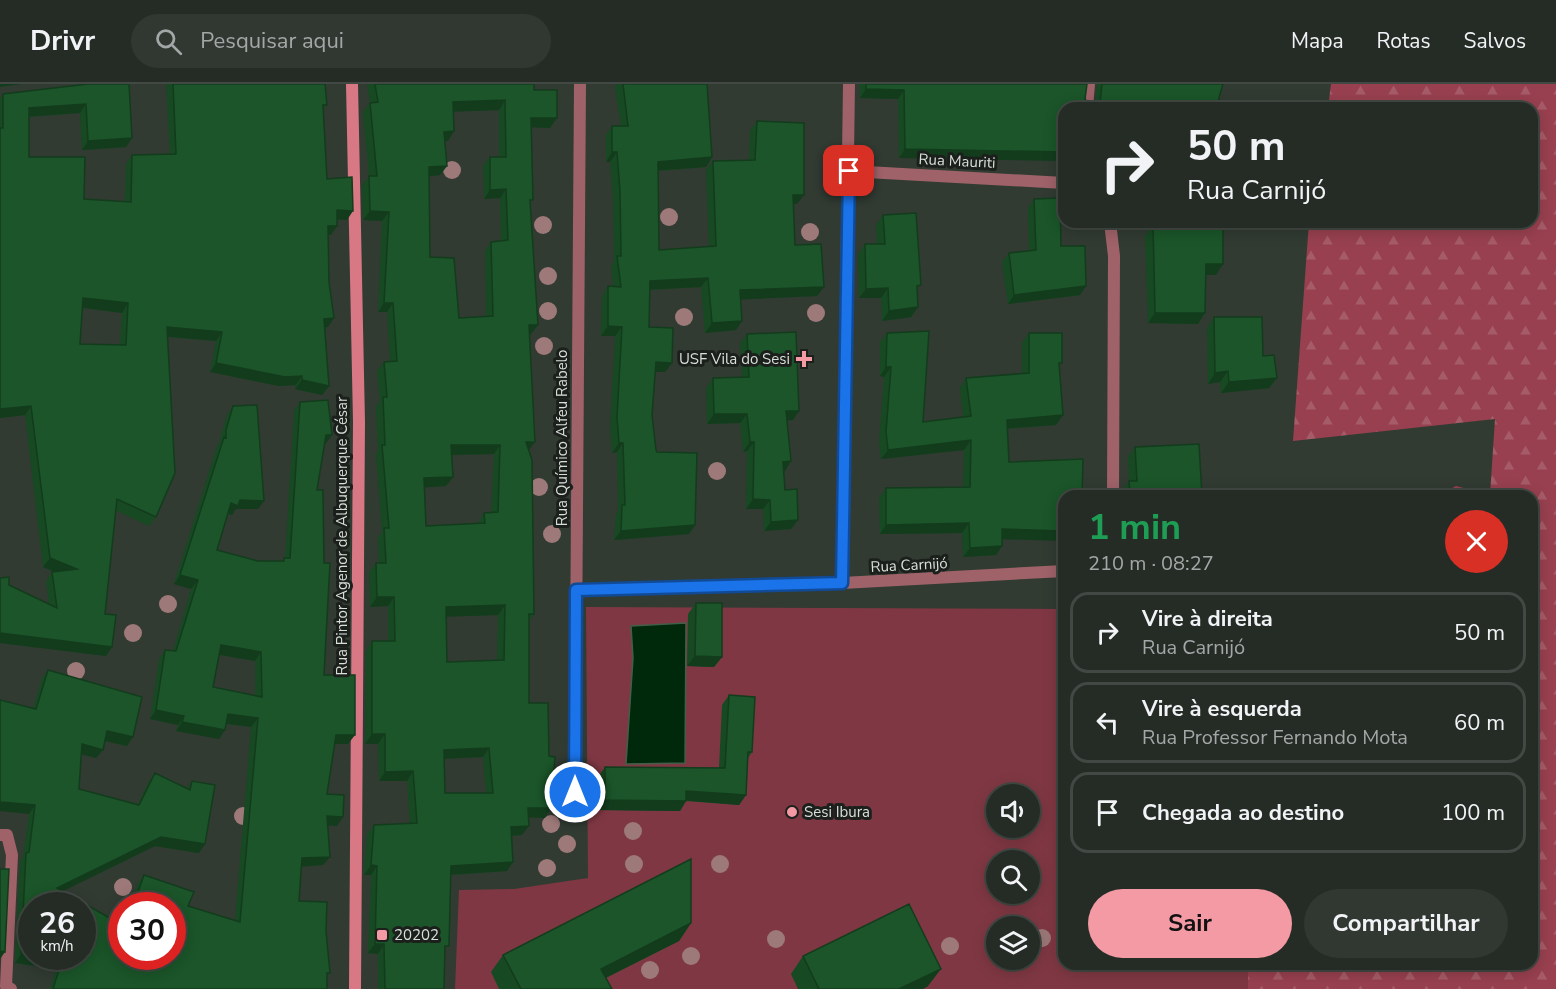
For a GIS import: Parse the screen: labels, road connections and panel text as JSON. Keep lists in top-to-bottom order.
{
  "streets": {
    "street": [
      "Rua Mauriti",
      "Rua Químico Alfeu Rabelo",
      "Rua Pintor Agenor de Albuquerque César",
      "Rua Carnijó"
    ]
  },
  "crossings": [
    ["Rua Químico Alfeu Rabelo", "Rua Carnijó"]
  ],
  "places": {
    "health": ["USF Vila do Sesi"],
    "other": ["Sesi Ibura"],
    "transit": ["20202"]
  },
  "page": {
    "header": "Drivr",
    "search": "Pesquisar aqui",
    "nav": ["Mapa", "Rotas", "Salvos"],
    "turn": ["50 m", "Rua Carnijó"],
    "heading": ["1 min", "210 m · 08:27"],
    "list": [
      {
        "name": "Vire à direita",
        "note": "Rua Carnijó",
        "value": "50 m"
      },
      {
        "name": "Vire à esquerda",
        "note": "Rua Professor Fernando Mota",
        "value": "60 m"
      },
      {
        "name": "Chegada ao destino",
        "value": "100 m"
      }
    ],
    "buttons": ["Sair", "Compartilhar"],
    "speed": "26 km/h",
    "limit": "30"
  }
}
